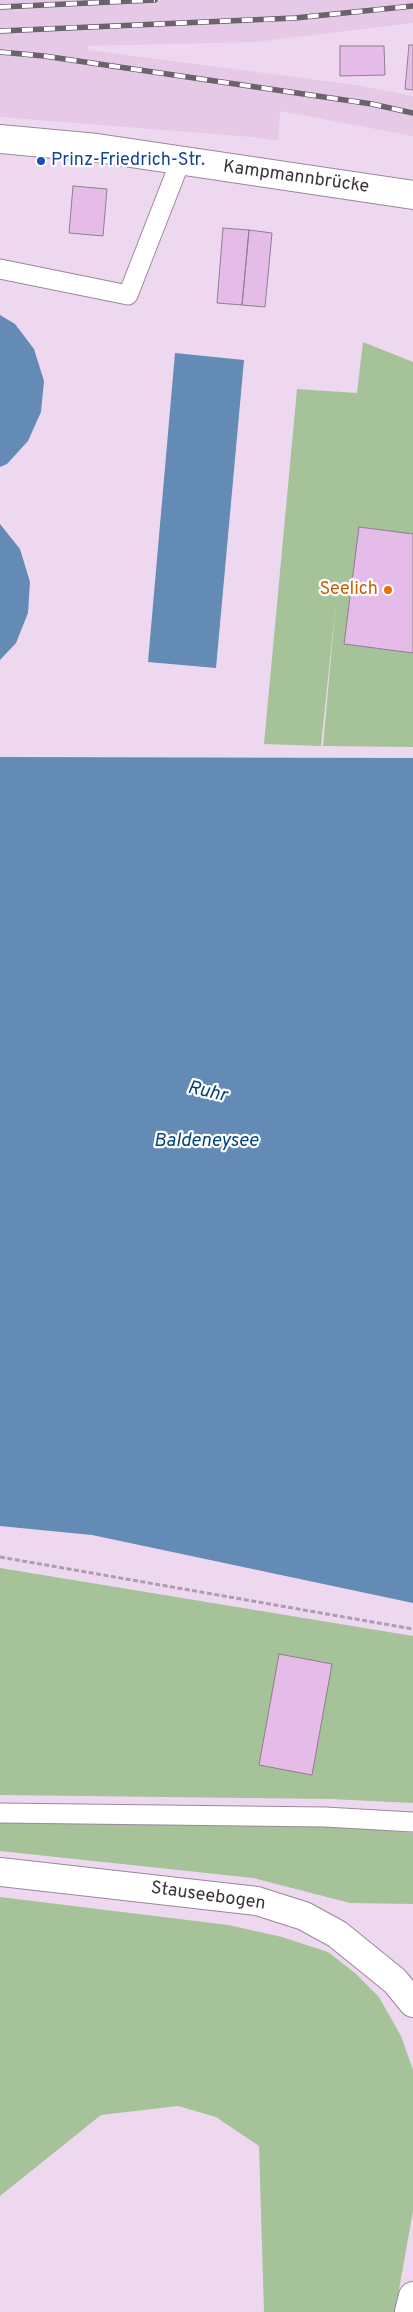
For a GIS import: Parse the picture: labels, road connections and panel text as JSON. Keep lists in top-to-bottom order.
{
  "streets": {
    "street": ["Kampmannbrücke", "Stauseebogen"]
  },
  "water": ["Ruhr", "Baldeneysee"],
  "places": ["Prinz-Friedrich-Str.", "Seelich"]
}
